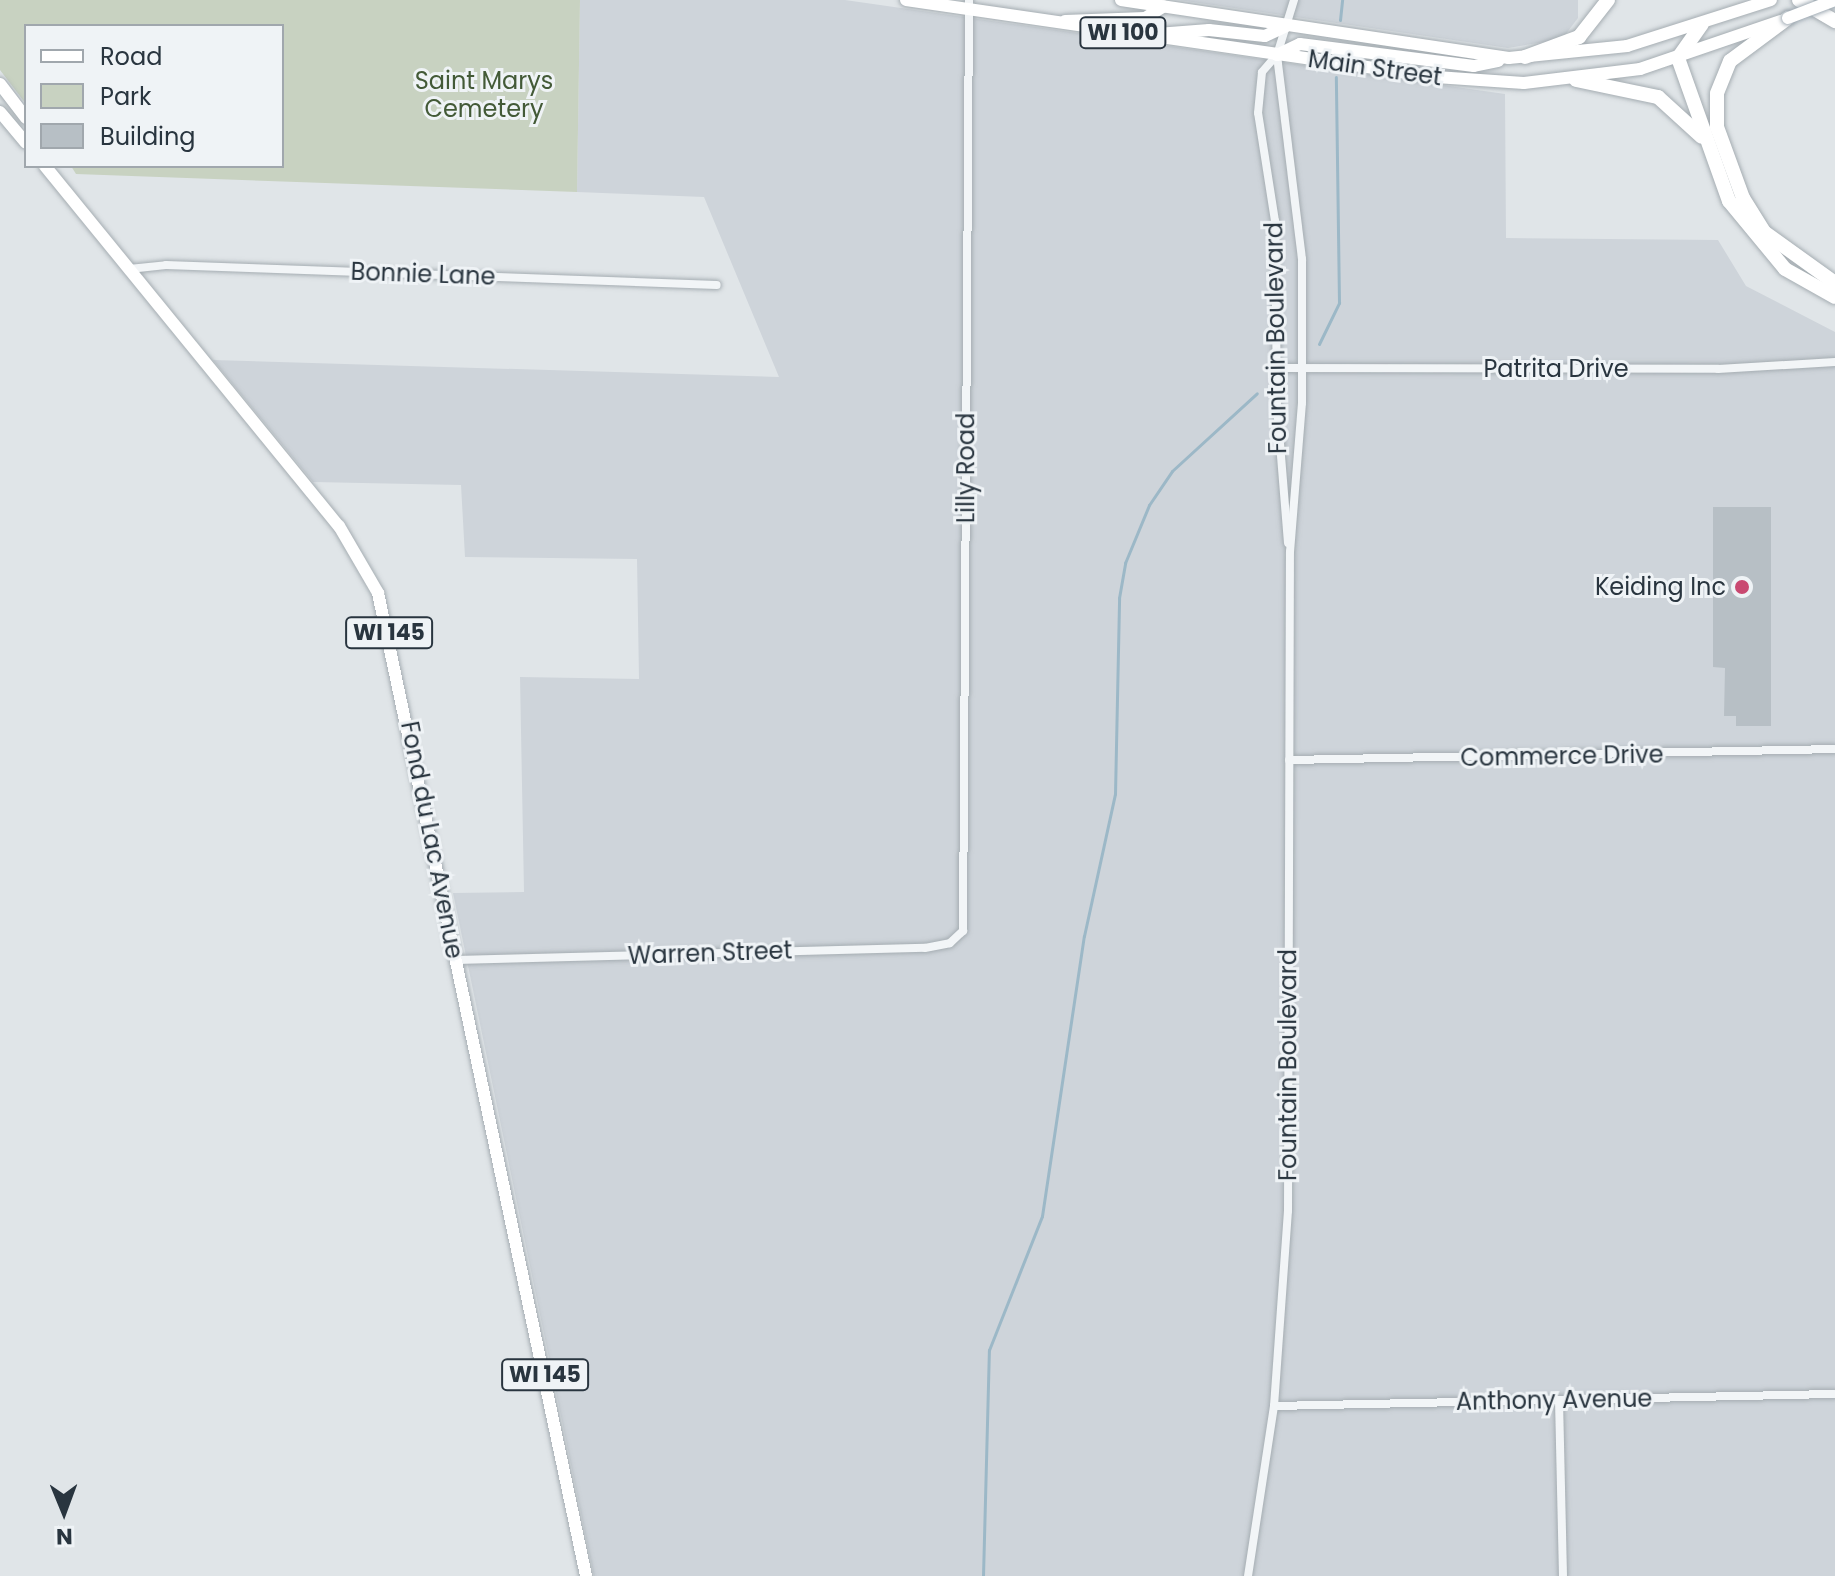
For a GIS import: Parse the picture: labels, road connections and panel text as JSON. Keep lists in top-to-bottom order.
{
  "streets": {
    "highway": ["WI 100"],
    "main road": ["Main Street", "WI 145", "Fond du Lac Avenue"],
    "street": [
      "Bonnie Lane",
      "Fountain Boulevard",
      "Patrita Drive",
      "Lilly Road",
      "Commerce Drive",
      "Warren Street",
      "Anthony Avenue"
    ]
  },
  "crossings": [
    ["WI 100", "Main Street"],
    ["Main Street", "Fountain Boulevard"],
    ["Main Street", "Lilly Road"],
    ["Bonnie Lane", "Fond du Lac Avenue"],
    ["Fountain Boulevard", "Patrita Drive"],
    ["Fountain Boulevard", "Commerce Drive"],
    ["Fountain Boulevard", "Anthony Avenue"],
    ["Lilly Road", "Warren Street"],
    ["Fond du Lac Avenue", "Warren Street"]
  ],
  "parks": ["Saint Marys Cemetery"],
  "places": ["Keiding Inc"],
  "legend": ["Road", "Park", "Building"],
  "north": "bottom"
}
